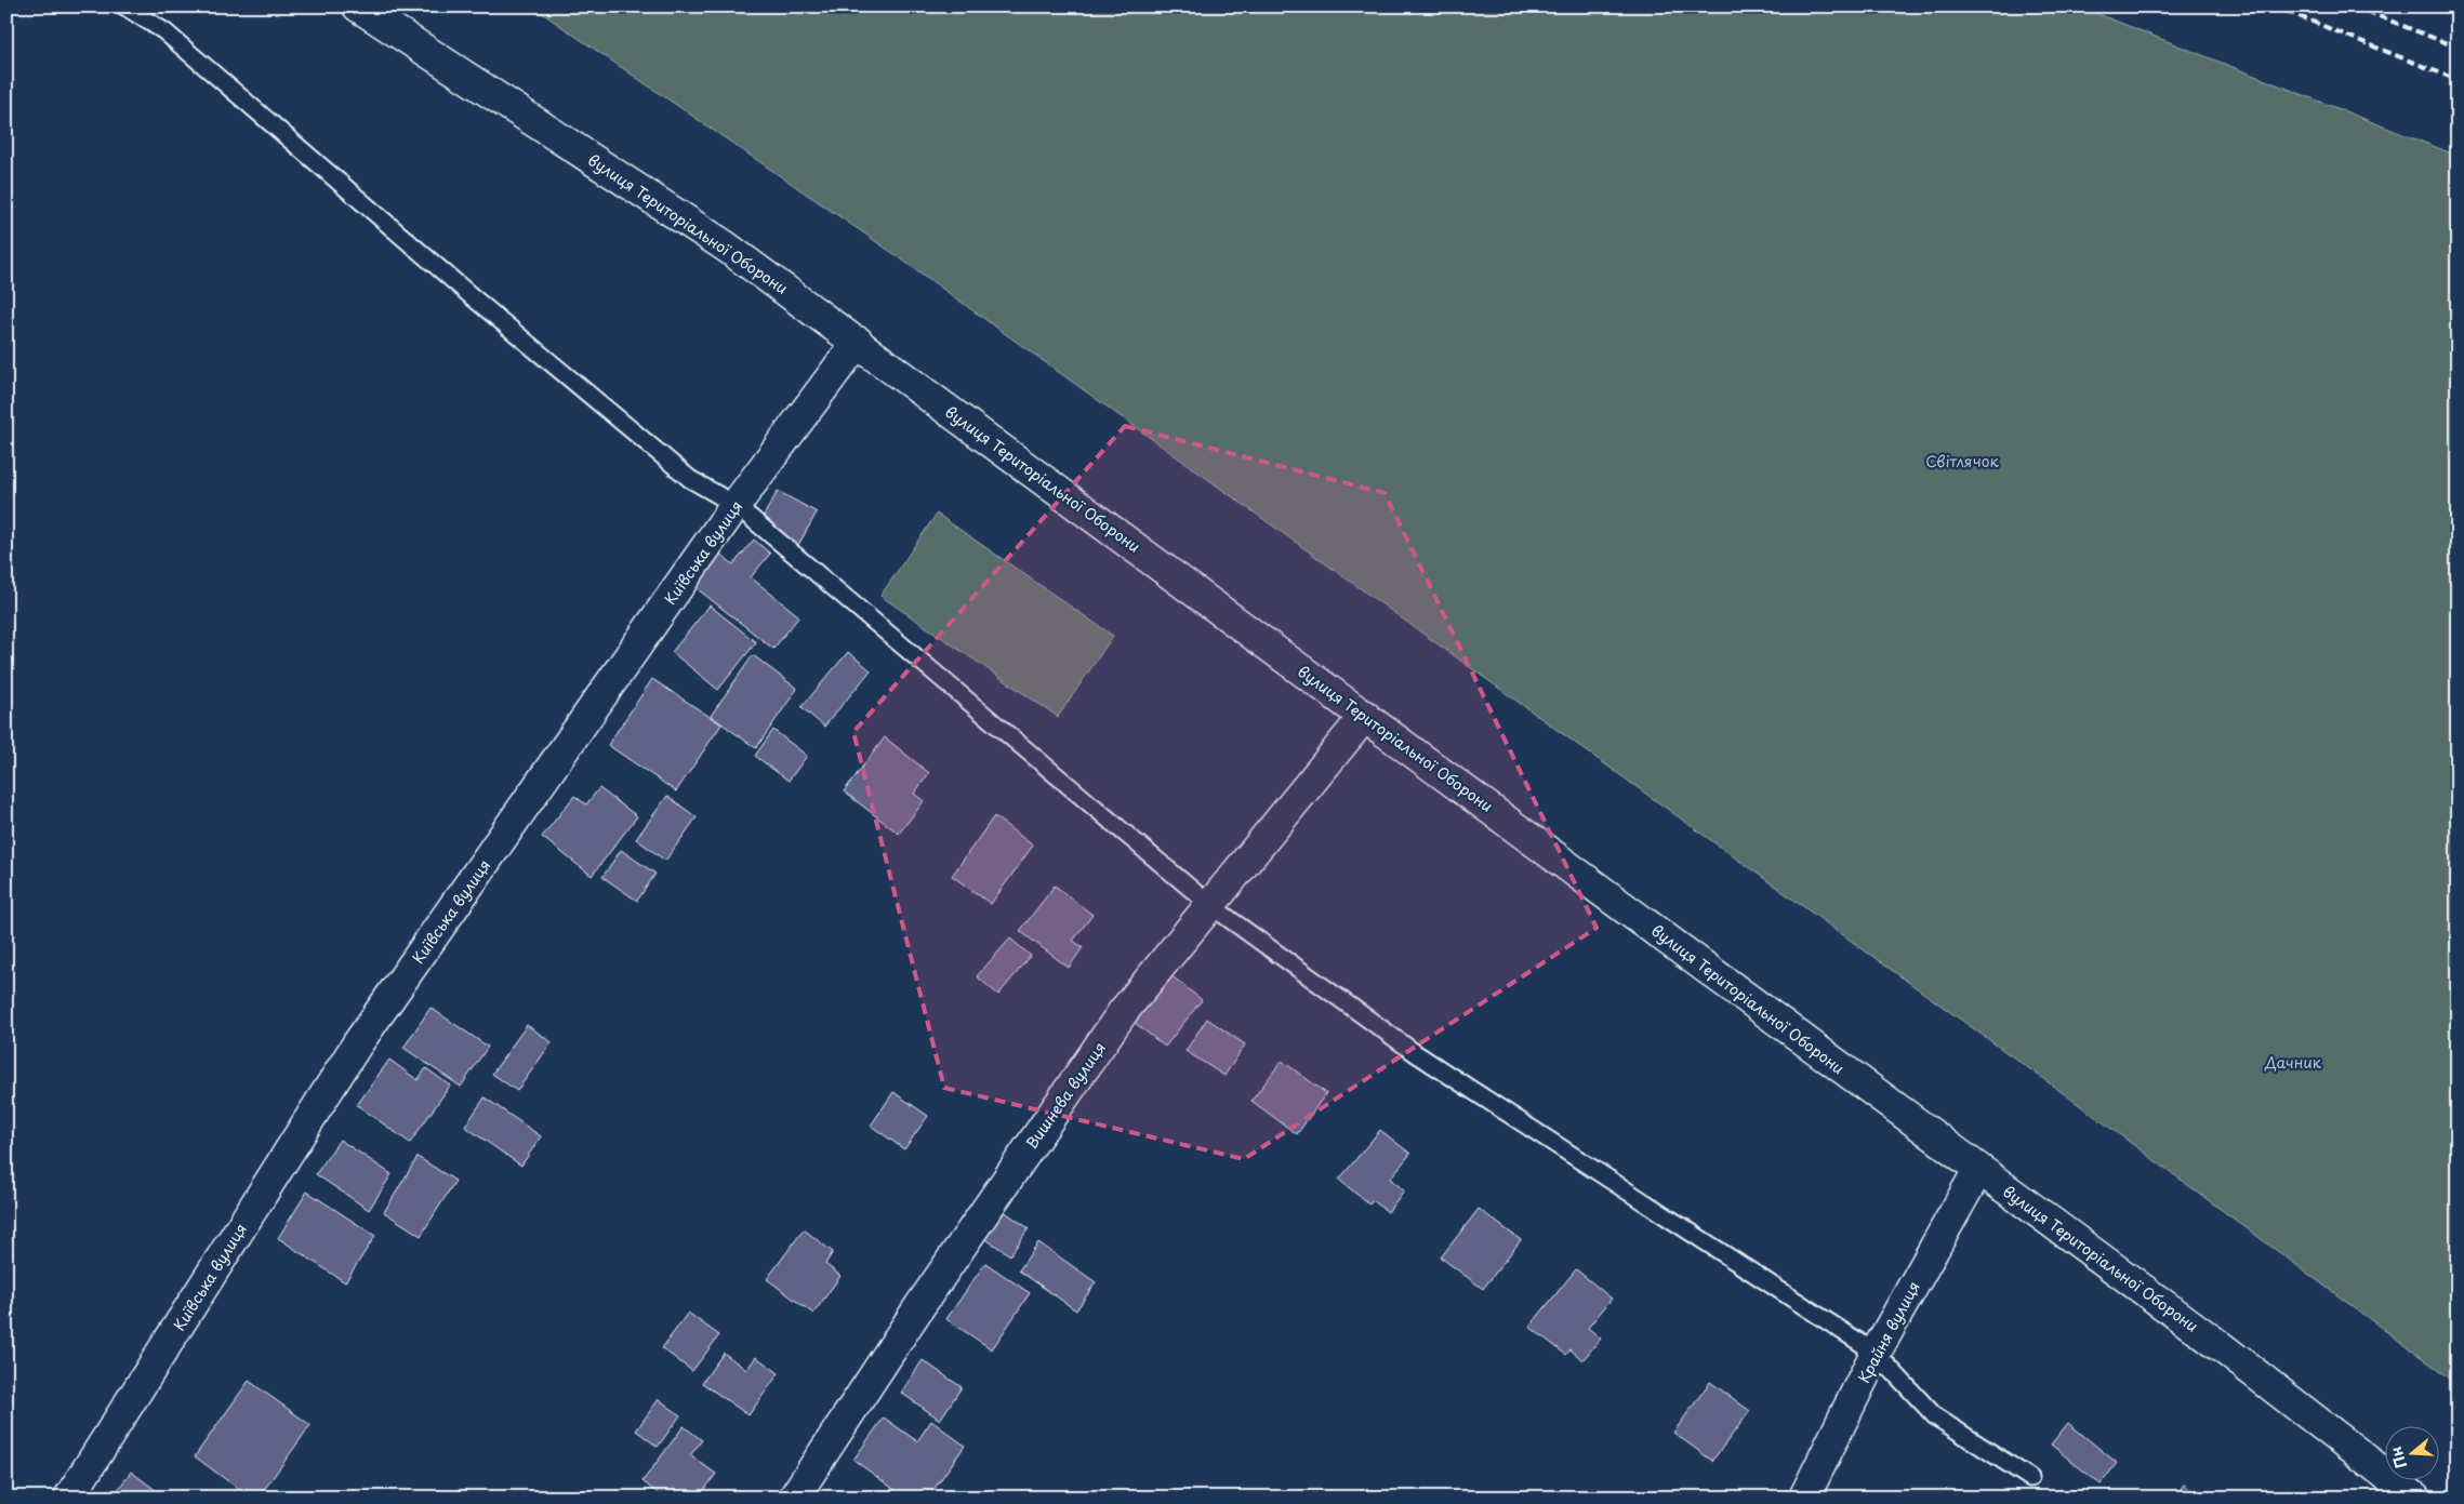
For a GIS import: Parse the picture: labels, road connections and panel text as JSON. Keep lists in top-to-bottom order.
{
  "streets": {
    "street": [
      "вулиця Територіальної Оборони",
      "Київська вулиця",
      "Вишнева вулиця",
      "Крайня вулиця"
    ]
  },
  "crossings": [
    ["вулиця Територіальної Оборони", "Київська вулиця"],
    ["вулиця Територіальної Оборони", "Вишнева вулиця"],
    ["вулиця Територіальної Оборони", "Крайня вулиця"]
  ],
  "parks": ["Світлячок", "Дачник"],
  "north": "left"
}
